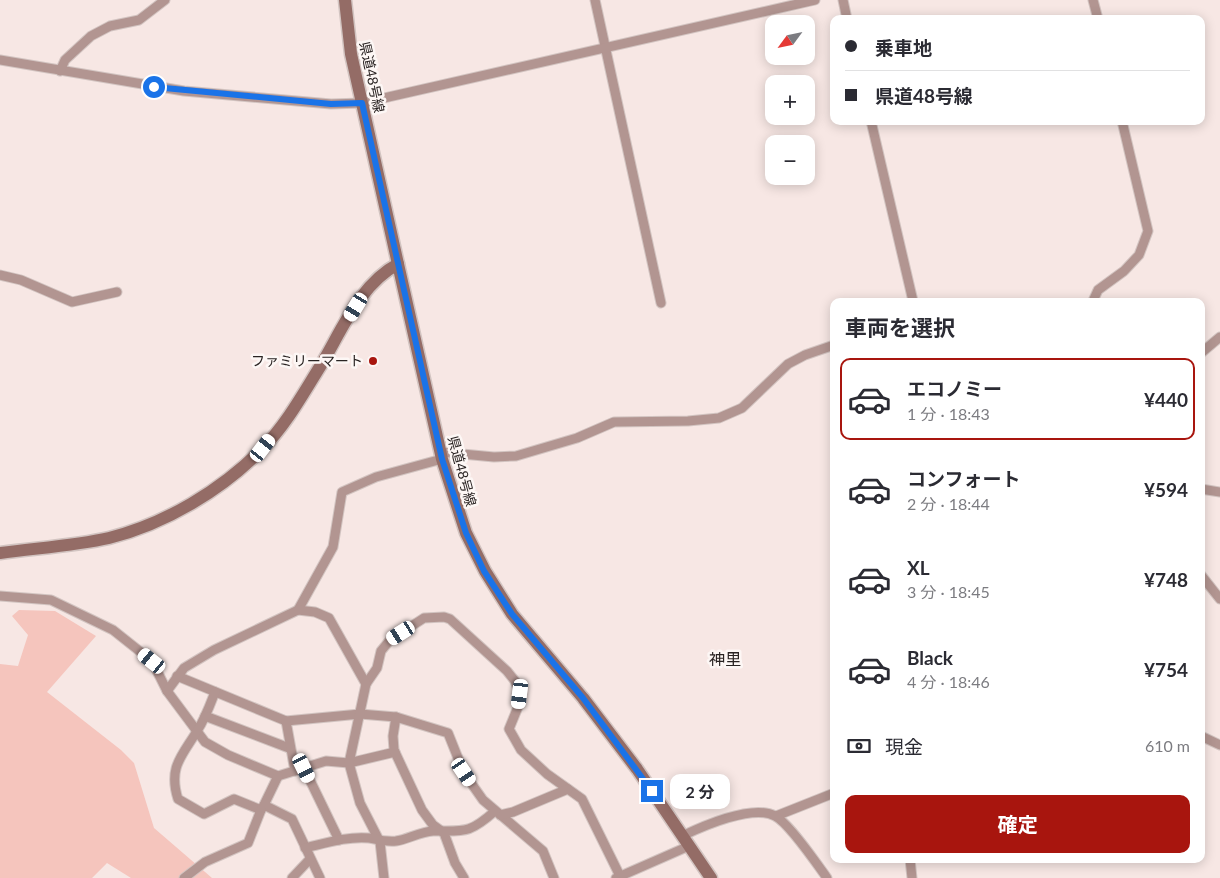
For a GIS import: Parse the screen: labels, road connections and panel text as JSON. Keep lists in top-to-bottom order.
{
  "streets": {
    "main road": ["県道48号線"]
  },
  "districts": ["神里"],
  "places": ["ファミリーマート"],
  "north": "bottom left",
  "page": {
    "map_buttons": ["+", "−"],
    "banner": ["乗車地", "県道48号線"],
    "heading": "車両を選択",
    "list": [
      {
        "name": "エコノミー",
        "note": "1 分 · 18:43",
        "value": "¥440"
      },
      {
        "name": "コンフォート",
        "note": "2 分 · 18:44",
        "value": "¥594"
      },
      {
        "name": "XL",
        "note": "3 分 · 18:45",
        "value": "¥748"
      },
      {
        "name": "Black",
        "note": "4 分 · 18:46",
        "value": "¥754"
      }
    ],
    "pay": ["現金", "610 m"],
    "bubble": "2 分",
    "buttons": "確定"
  }
}
